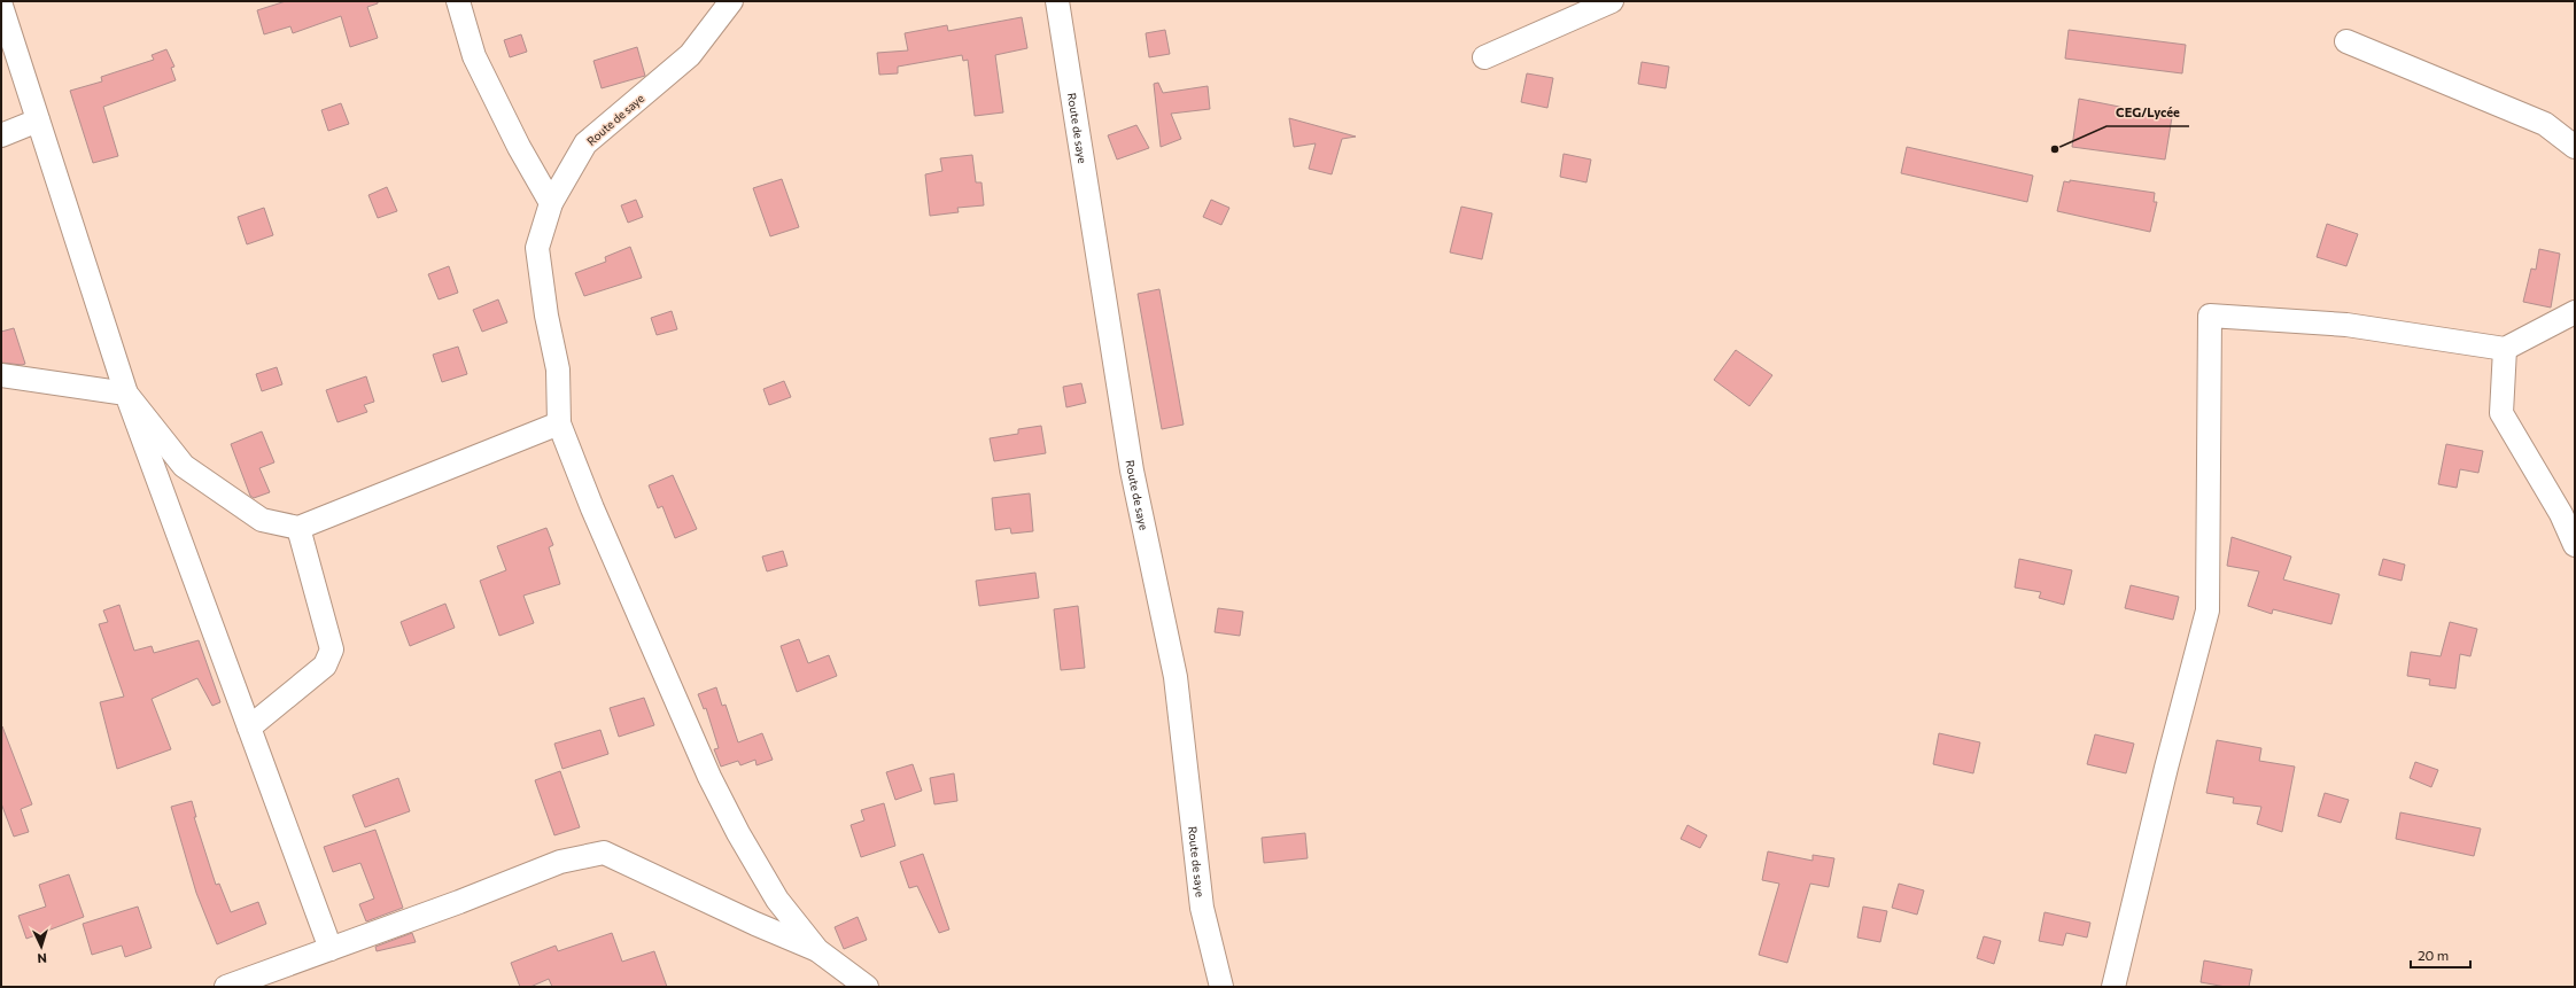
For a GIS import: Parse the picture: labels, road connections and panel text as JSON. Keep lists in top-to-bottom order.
{
  "streets": {
    "street": ["Route de saye"]
  },
  "places": ["CEG/Lycée"],
  "scale_bar": "20 m",
  "north": "bottom"
}
